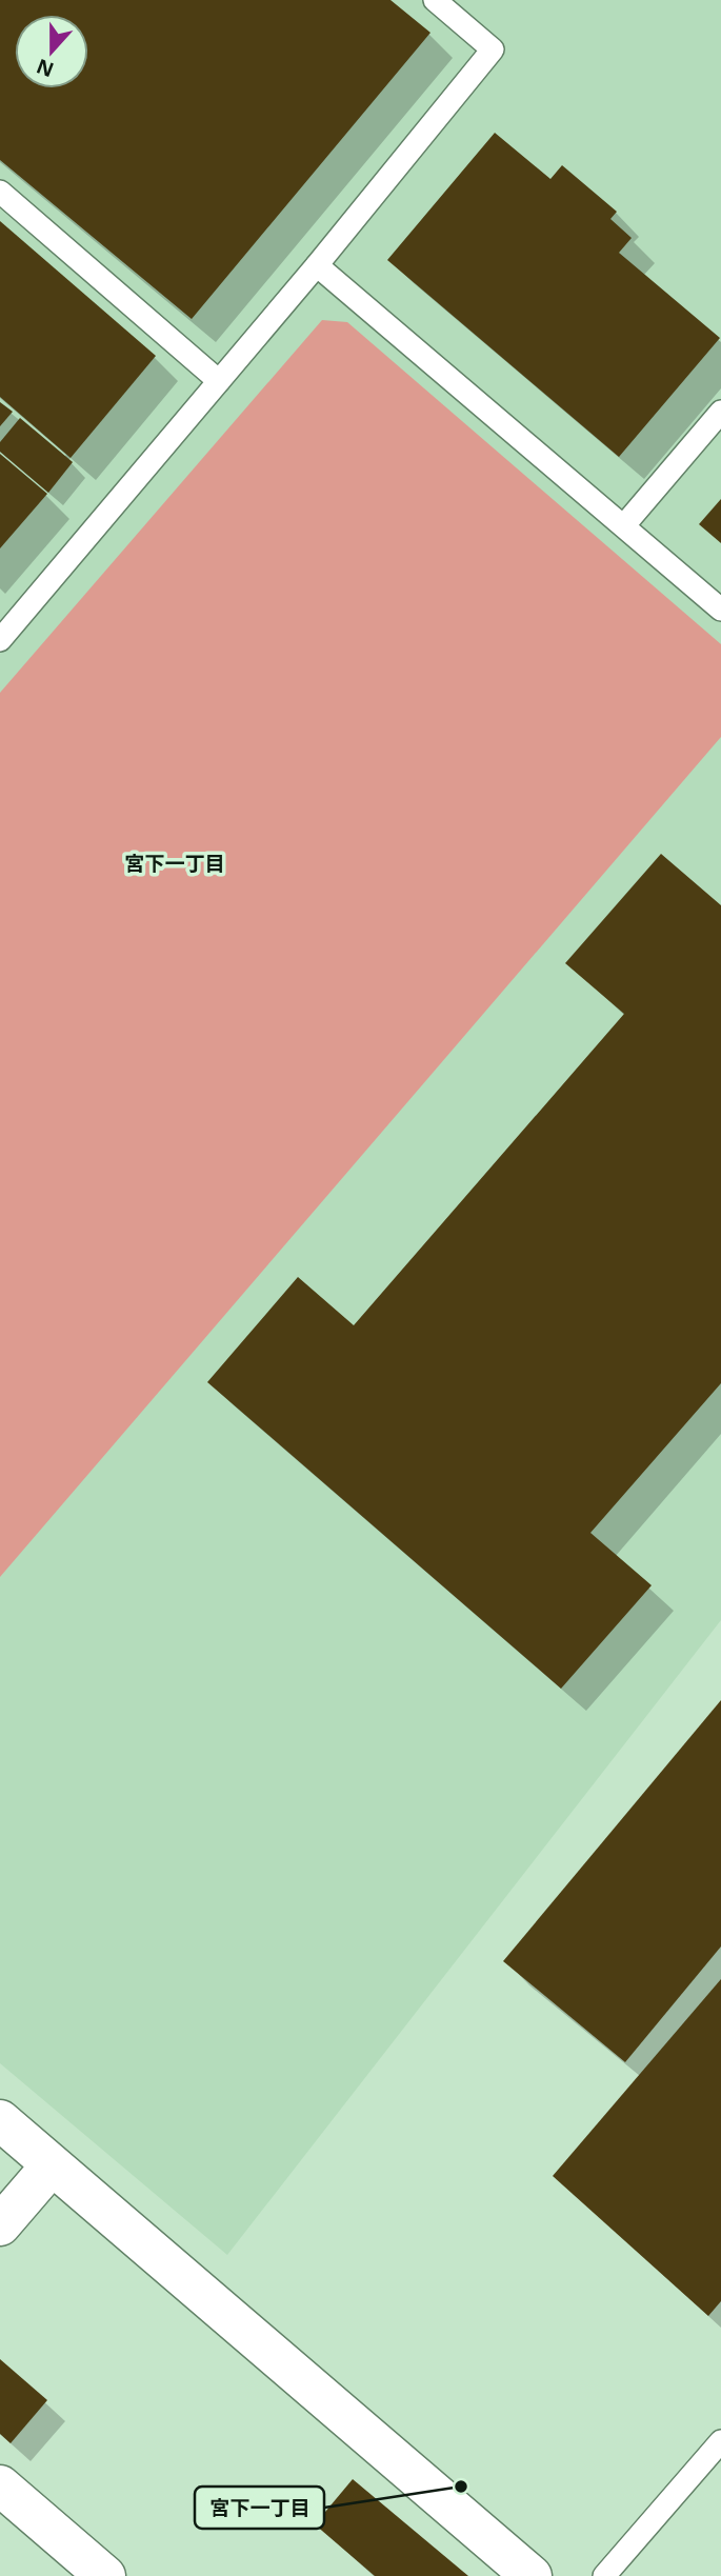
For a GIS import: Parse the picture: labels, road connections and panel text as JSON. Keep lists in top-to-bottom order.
{
  "districts": ["宮下一丁目"],
  "places": ["宮下一丁目"],
  "north": "bottom"
}
